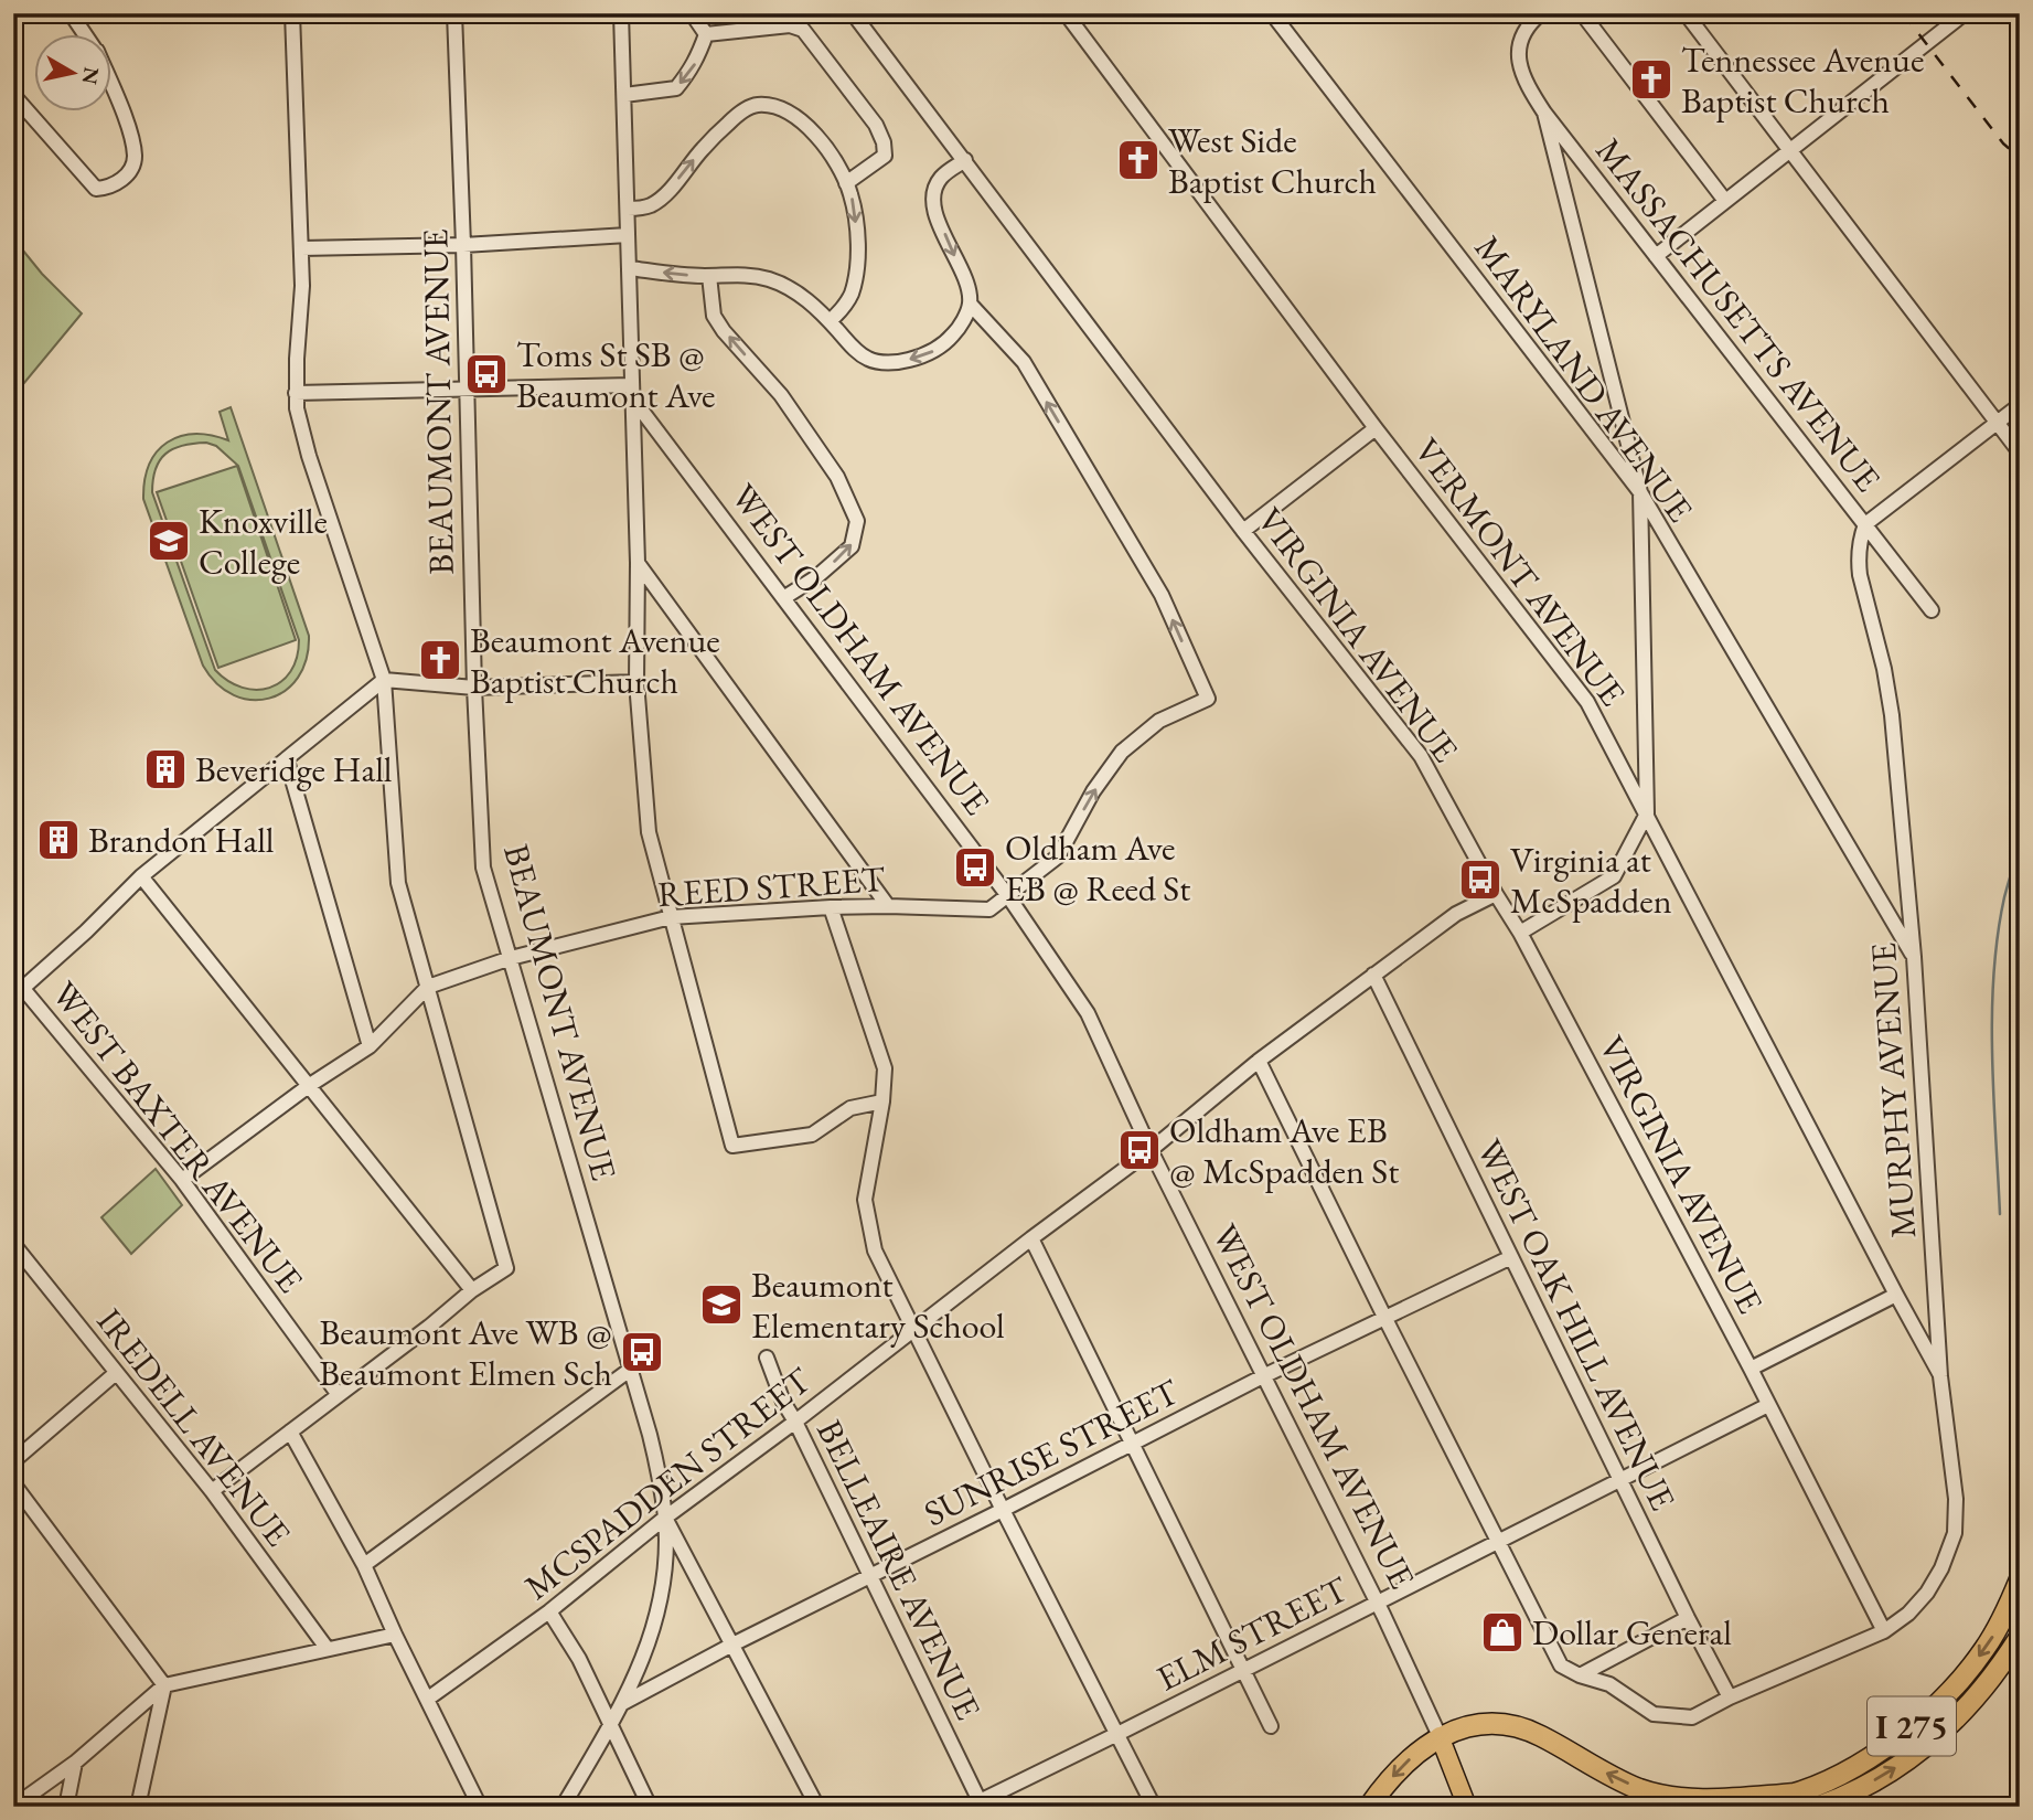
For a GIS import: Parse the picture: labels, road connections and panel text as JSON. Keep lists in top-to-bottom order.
{
  "streets": {
    "highway": ["I 275"],
    "main road": ["WEST OLDHAM AVENUE"],
    "street": [
      "MASSACHUSETTS AVENUE",
      "MARYLAND AVENUE",
      "BEAUMONT AVENUE",
      "VERMONT AVENUE",
      "VIRGINIA AVENUE",
      "REED STREET",
      "MURPHY AVENUE",
      "WEST BAXTER AVENUE",
      "WEST OAK HILL AVENUE",
      "IREDELL AVENUE",
      "SUNRISE STREET",
      "MCSPADDEN STREET",
      "BELLEAIRE AVENUE",
      "ELM STREET"
    ]
  },
  "crossings": [
    ["MASSACHUSETTS AVENUE", "MURPHY AVENUE"],
    ["MARYLAND AVENUE", "MURPHY AVENUE"],
    ["BEAUMONT AVENUE", "REED STREET"],
    ["BEAUMONT AVENUE", "SUNRISE STREET"],
    ["BEAUMONT AVENUE", "MCSPADDEN STREET"],
    ["VERMONT AVENUE", "MURPHY AVENUE"],
    ["VIRGINIA AVENUE", "MURPHY AVENUE"],
    ["VIRGINIA AVENUE", "MCSPADDEN STREET"],
    ["VIRGINIA AVENUE", "ELM STREET"],
    ["WEST OLDHAM AVENUE", "REED STREET"],
    ["WEST OLDHAM AVENUE", "SUNRISE STREET"],
    ["WEST OLDHAM AVENUE", "MCSPADDEN STREET"],
    ["WEST OLDHAM AVENUE", "ELM STREET"],
    ["REED STREET", "WEST BAXTER AVENUE"],
    ["MURPHY AVENUE", "WEST OAK HILL AVENUE"],
    ["MURPHY AVENUE", "ELM STREET"],
    ["WEST OAK HILL AVENUE", "SUNRISE STREET"],
    ["WEST OAK HILL AVENUE", "MCSPADDEN STREET"],
    ["WEST OAK HILL AVENUE", "ELM STREET"],
    ["SUNRISE STREET", "BELLEAIRE AVENUE"],
    ["MCSPADDEN STREET", "BELLEAIRE AVENUE"],
    ["BELLEAIRE AVENUE", "ELM STREET"]
  ],
  "places": {
    "church": ["Tennessee Avenue Baptist Church", "West Side Baptist Church", "Beaumont Avenue Baptist Church"],
    "bus stop": [
      "Toms St SB @ Beaumont Ave",
      "Oldham Ave EB @ Reed St",
      "Virginia at McSpadden",
      "Oldham Ave EB @ McSpadden St",
      "Beaumont Ave WB @ Beaumont Elmen Sch"
    ],
    "school or university": ["Knoxville College", "Beaumont Elementary School"],
    "building": ["Beveridge Hall", "Brandon Hall"],
    "shop": ["Dollar General"]
  },
  "north": "right"
}
